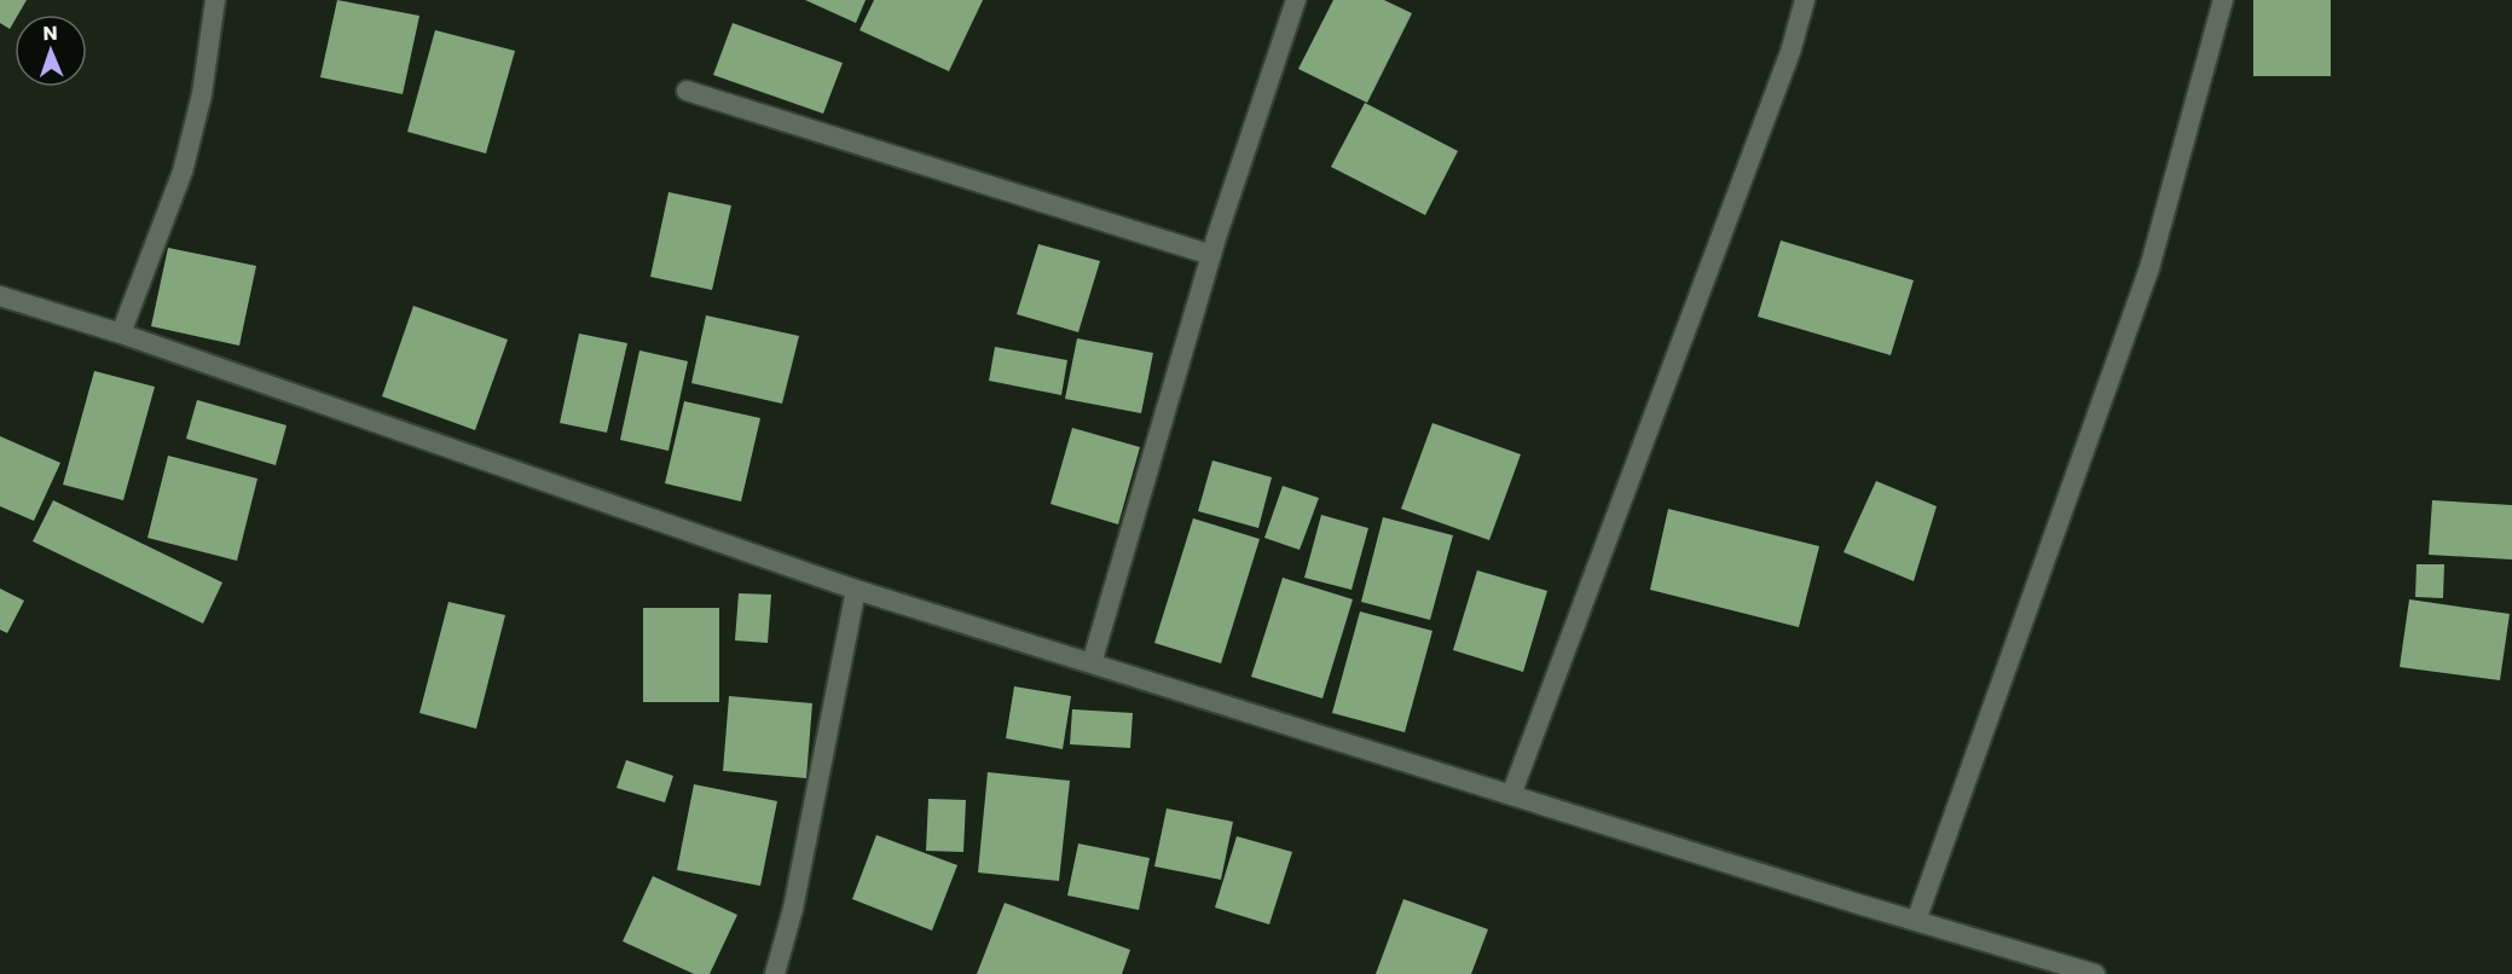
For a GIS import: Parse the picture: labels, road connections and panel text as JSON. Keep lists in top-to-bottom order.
{
  "north": "top"
}
